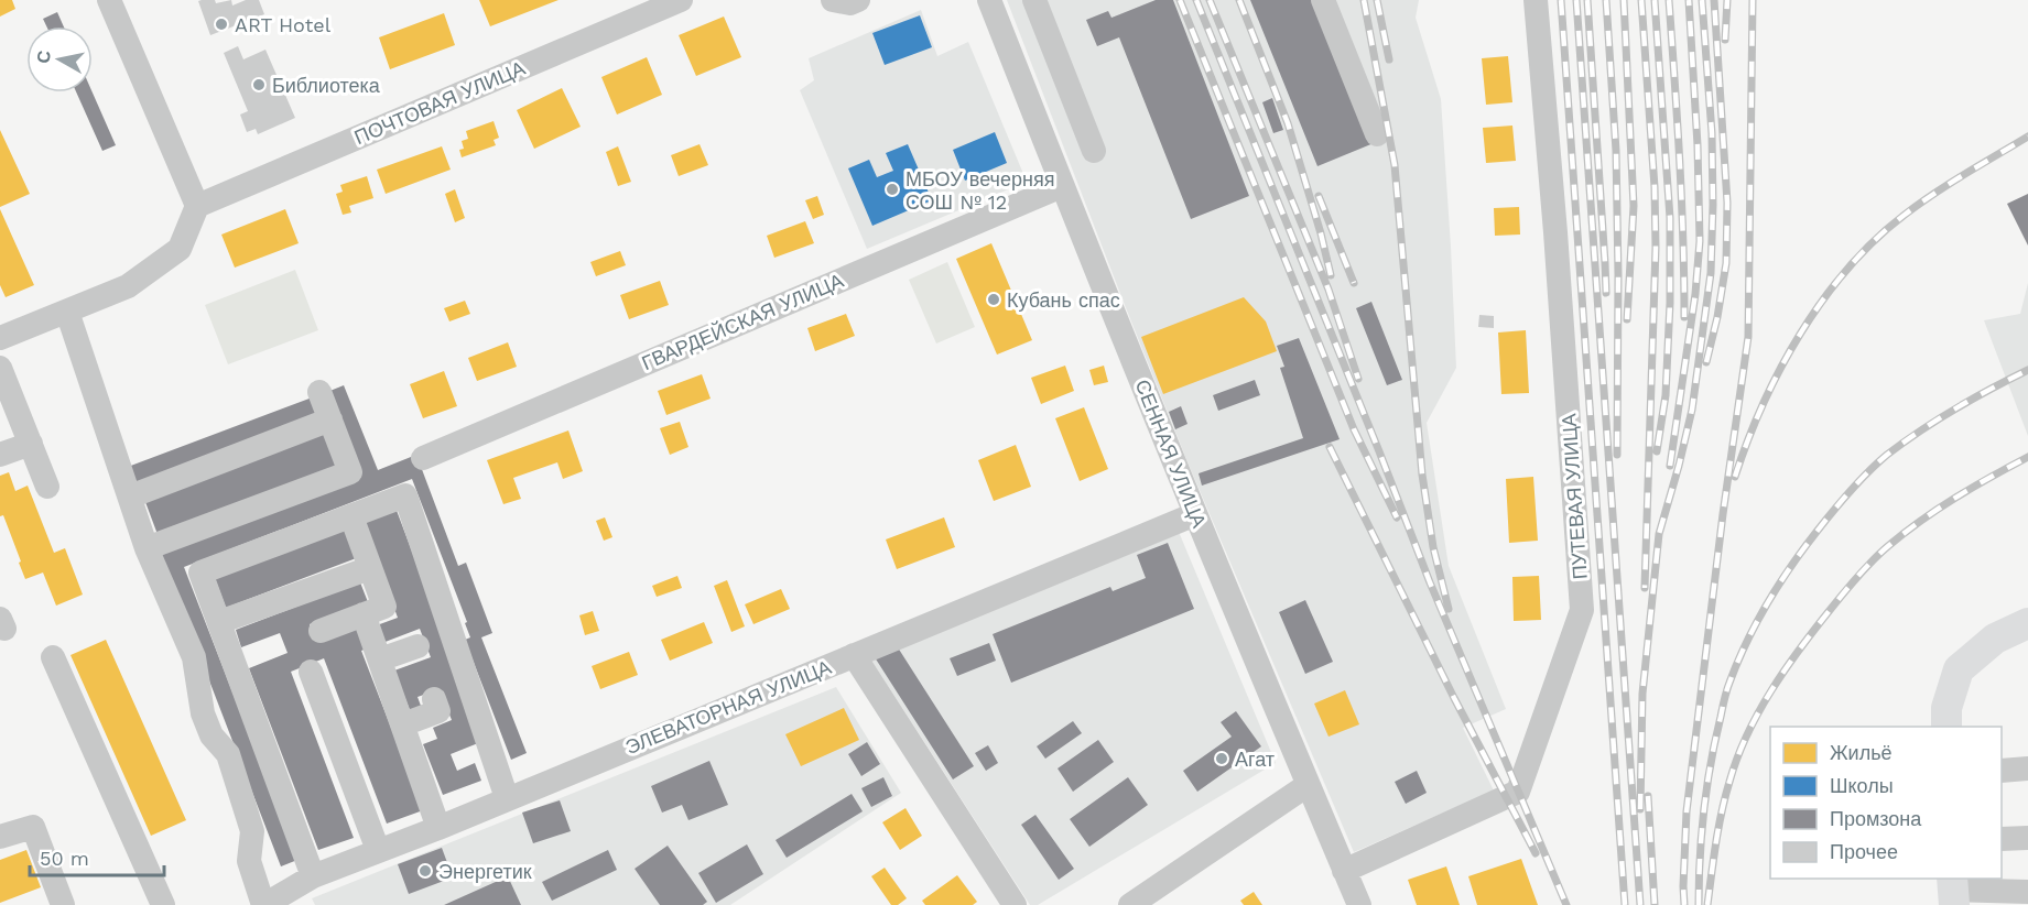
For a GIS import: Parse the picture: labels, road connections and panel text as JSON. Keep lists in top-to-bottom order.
{
  "streets": {
    "street": [
      "ПОЧТОВАЯ УЛИЦА",
      "ГВАРДЕЙСКАЯ УЛИЦА",
      "СЕННАЯ УЛИЦА",
      "ПУТЕВАЯ УЛИЦА",
      "ЭЛЕВАТОРНАЯ УЛИЦА"
    ]
  },
  "crossings": [
    ["ГВАРДЕЙСКАЯ УЛИЦА", "СЕННАЯ УЛИЦА"],
    ["СЕННАЯ УЛИЦА", "ПУТЕВАЯ УЛИЦА"],
    ["СЕННАЯ УЛИЦА", "ЭЛЕВАТОРНАЯ УЛИЦА"]
  ],
  "places": [
    "ART Hotel",
    "Библиотека",
    "МБОУ вечерняя СОШ № 12",
    "Кубань спас",
    "Агат",
    "Энергетик"
  ],
  "legend": [
    "Жильё",
    "Школы",
    "Промзона",
    "Прочее"
  ],
  "scale_bar": "50 m",
  "north": "left"
}
